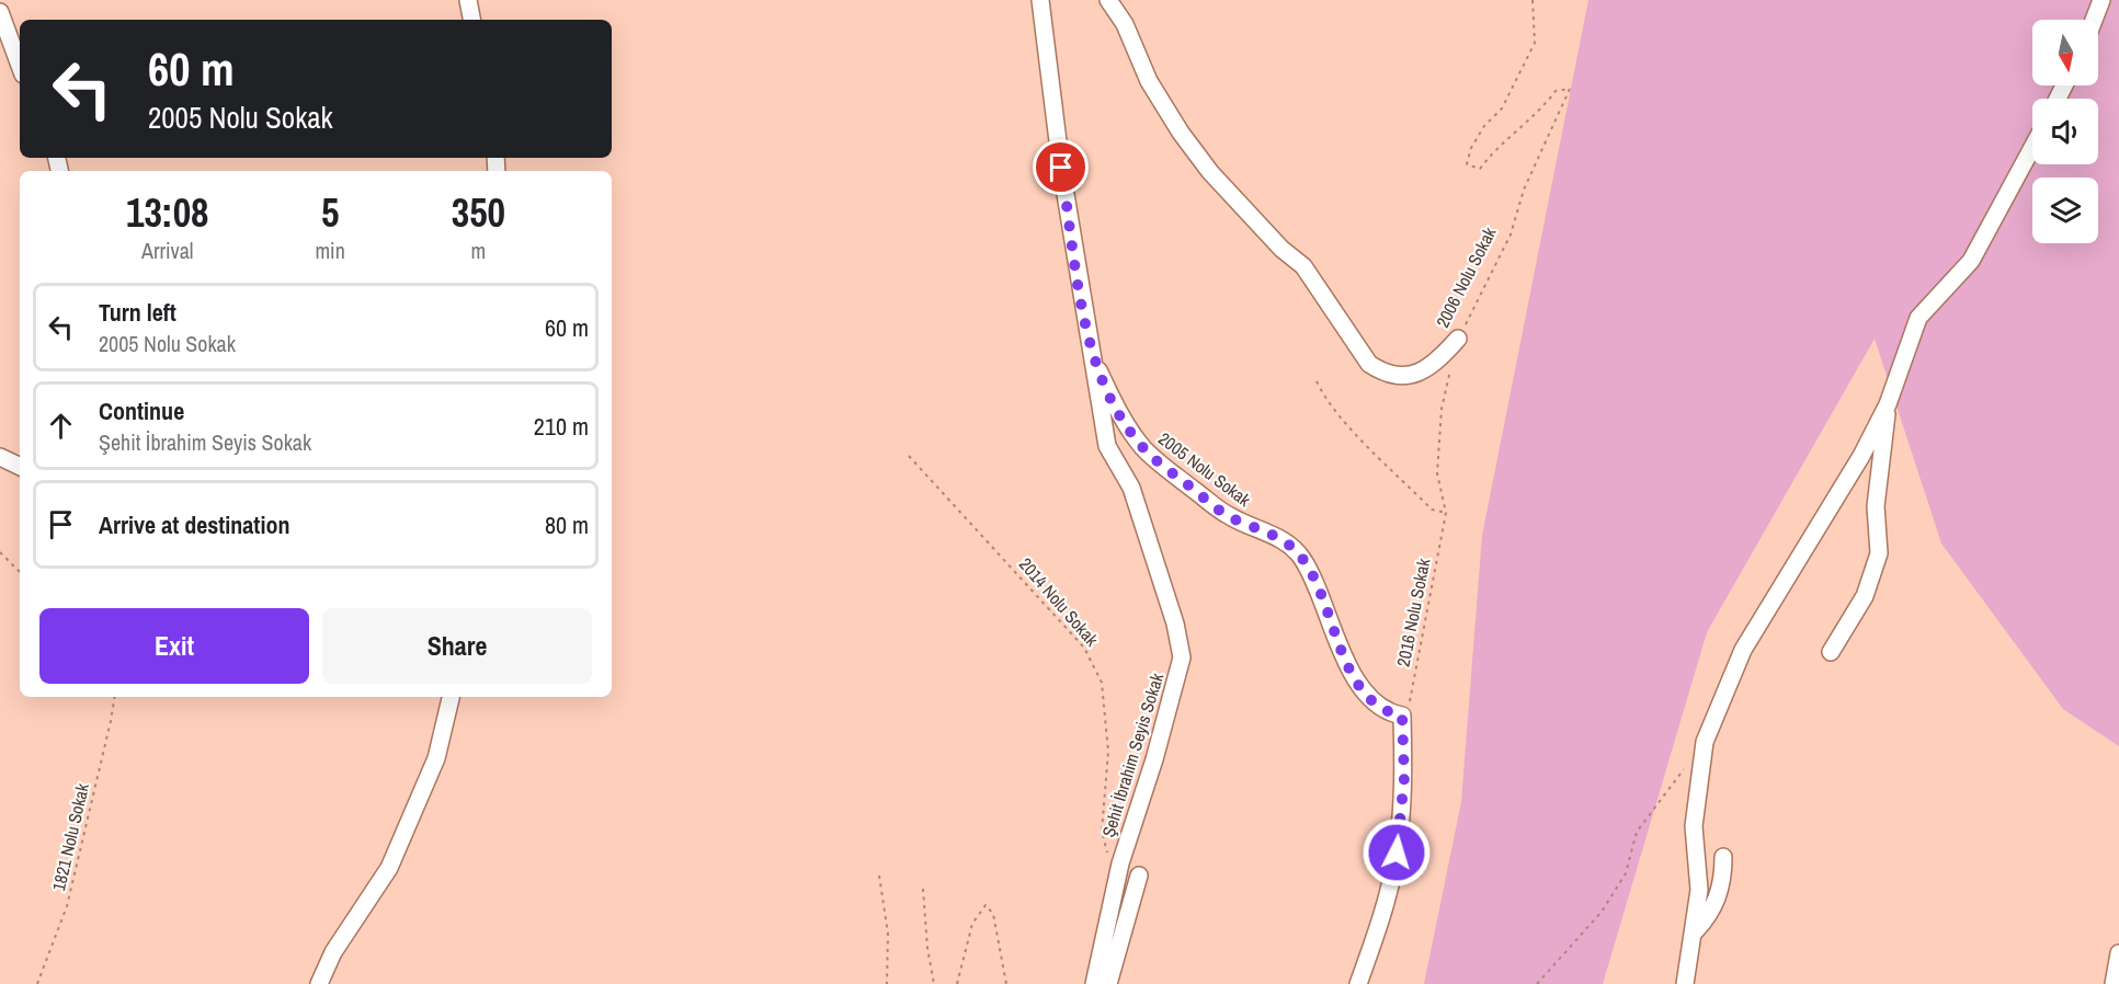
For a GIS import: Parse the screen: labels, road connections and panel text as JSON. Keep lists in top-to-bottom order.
{
  "streets": {
    "street": ["2006 Nolu Sokak", "2005 Nolu Sokak", "Şehit İbrahim Seyis Sokak"],
    "path": ["2014 Nolu Sokak", "2016 Nolu Sokak", "1821 Nolu Sokak"]
  },
  "crossings": [
    ["2006 Nolu Sokak", "2016 Nolu Sokak"],
    ["2005 Nolu Sokak", "2016 Nolu Sokak"],
    ["2005 Nolu Sokak", "Şehit İbrahim Seyis Sokak"],
    ["2014 Nolu Sokak", "Şehit İbrahim Seyis Sokak"]
  ],
  "north": "bottom",
  "page": {
    "turn": ["60 m", "2005 Nolu Sokak"],
    "eta": [
      "13:08",
      "Arrival",
      "5",
      "min",
      "350",
      "m"
    ],
    "list": [
      {
        "name": "Turn left",
        "note": "2005 Nolu Sokak",
        "value": "60 m"
      },
      {
        "name": "Continue",
        "note": "Şehit İbrahim Seyis Sokak",
        "value": "210 m"
      },
      {
        "name": "Arrive at destination",
        "value": "80 m"
      }
    ],
    "buttons": ["Exit", "Share"]
  }
}
